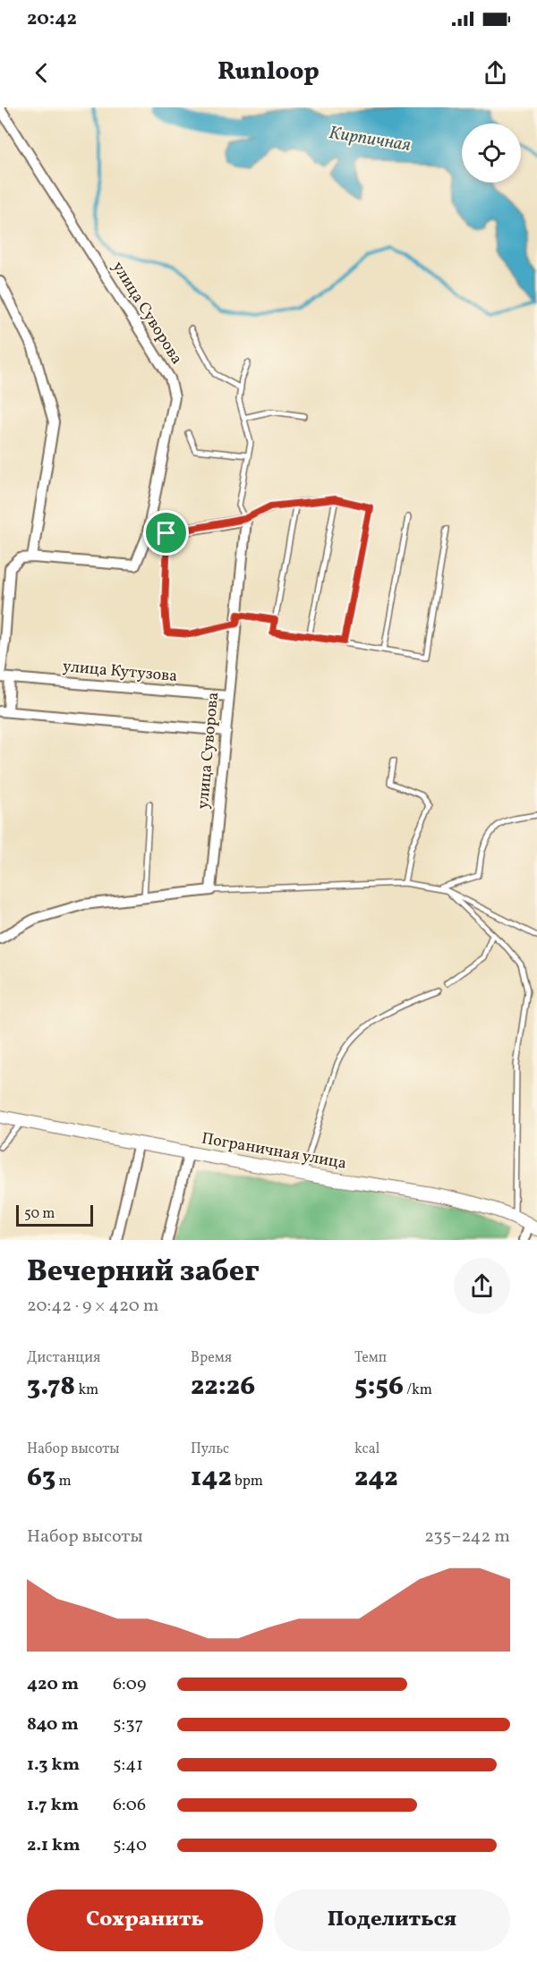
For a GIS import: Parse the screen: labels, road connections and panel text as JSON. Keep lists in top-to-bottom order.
{
  "streets": {
    "street": ["улица Суворова", "улица Кутузова", "Пограничная улица"]
  },
  "crossings": [
    ["улица Суворова", "улица Кутузова"]
  ],
  "water": ["Кирпичная"],
  "scale_bar": "50 m",
  "page": {
    "status": "20:42",
    "header": "Runloop",
    "scale": "50 m",
    "heading": ["Вечерний забег", "20:42 · 9 × 420 m"],
    "stats": [
      ["Дистанция", "3.78 km"],
      ["Время", "22:26"],
      ["Темп", "5:56 /km"],
      ["Набор высоты", "63 m"],
      ["Пульс", "142 bpm"],
      ["kcal", "242"]
    ],
    "chart": ["Набор высоты", "235–242 m"],
    "list": [
      {
        "name": "420 m",
        "note": "6:09"
      },
      {
        "name": "840 m",
        "note": "5:37"
      },
      {
        "name": "1.3 km",
        "note": "5:41"
      },
      {
        "name": "1.7 km",
        "note": "6:06"
      },
      {
        "name": "2.1 km",
        "note": "5:40"
      }
    ],
    "buttons": ["Сохранить", "Поделиться"]
  }
}
